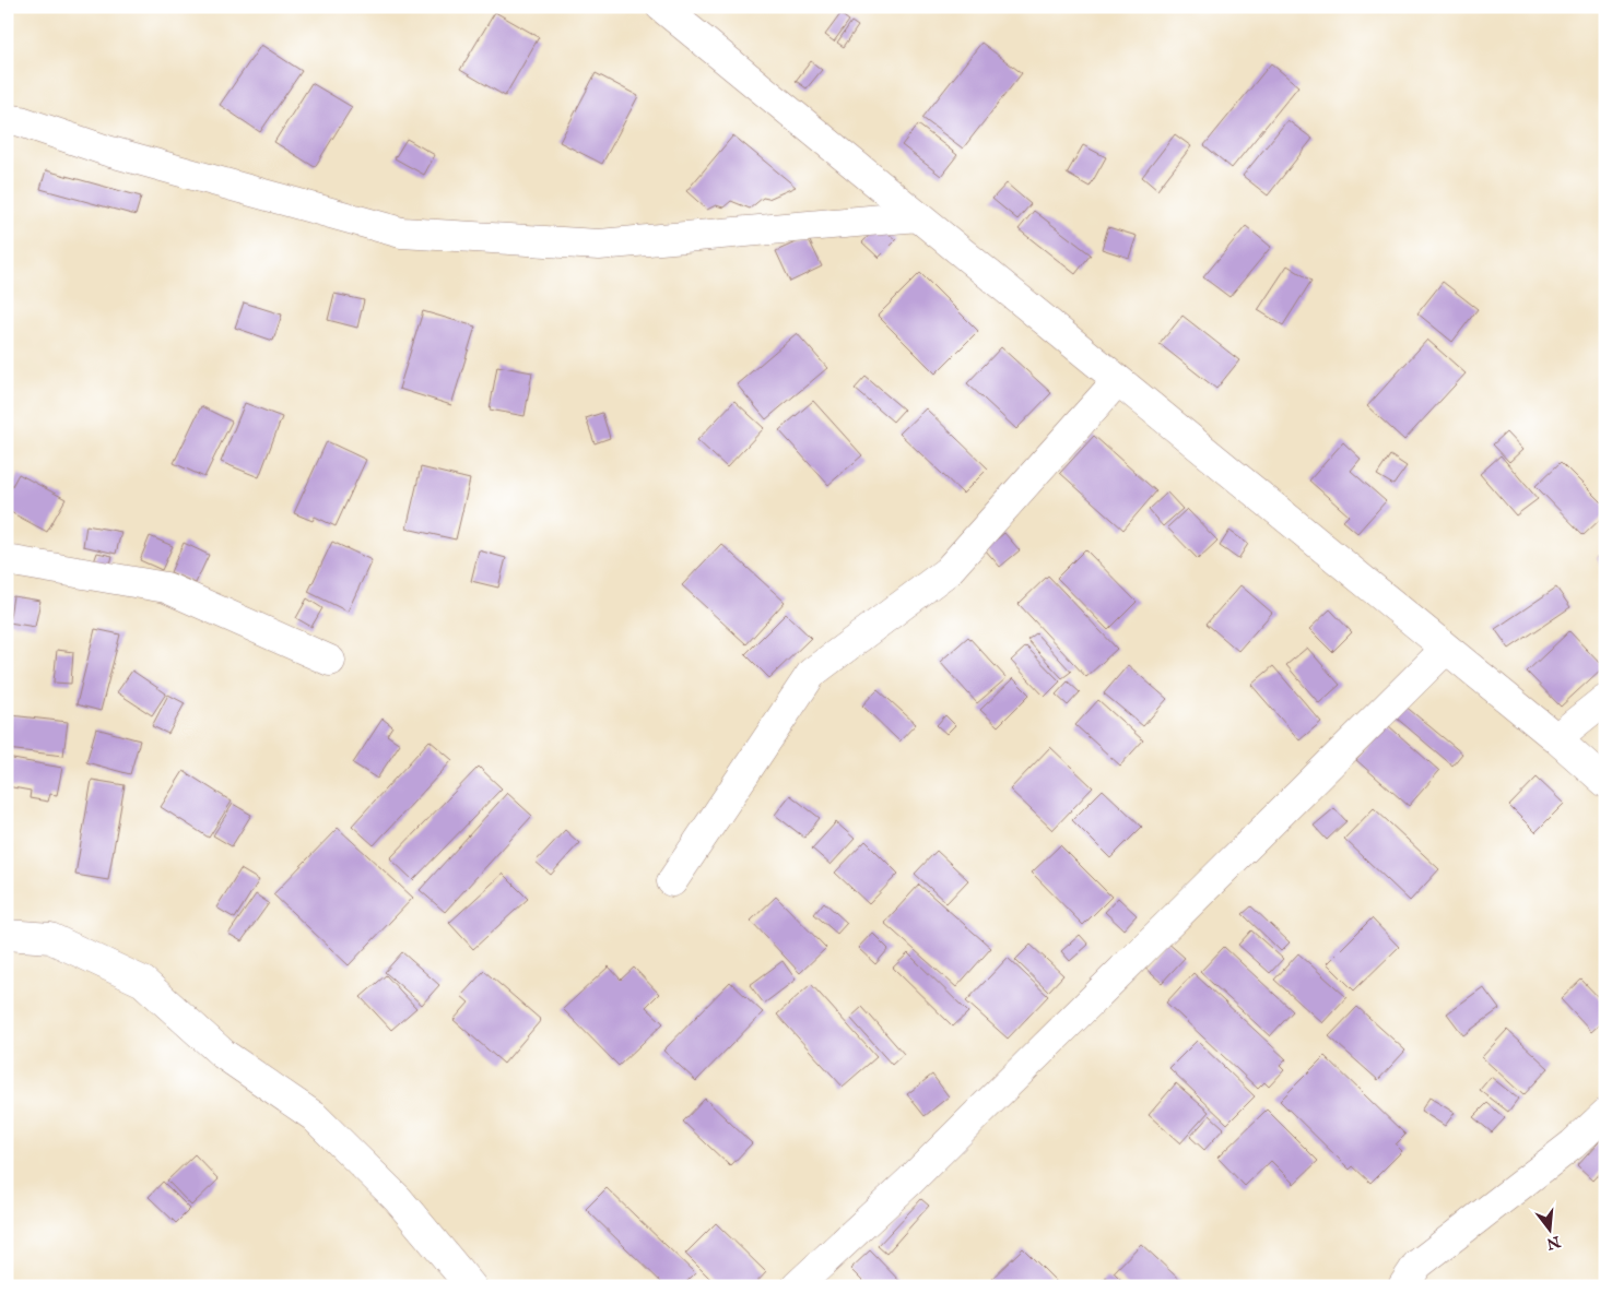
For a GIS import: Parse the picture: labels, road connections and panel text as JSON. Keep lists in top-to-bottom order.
{
  "north": "bottom"
}
